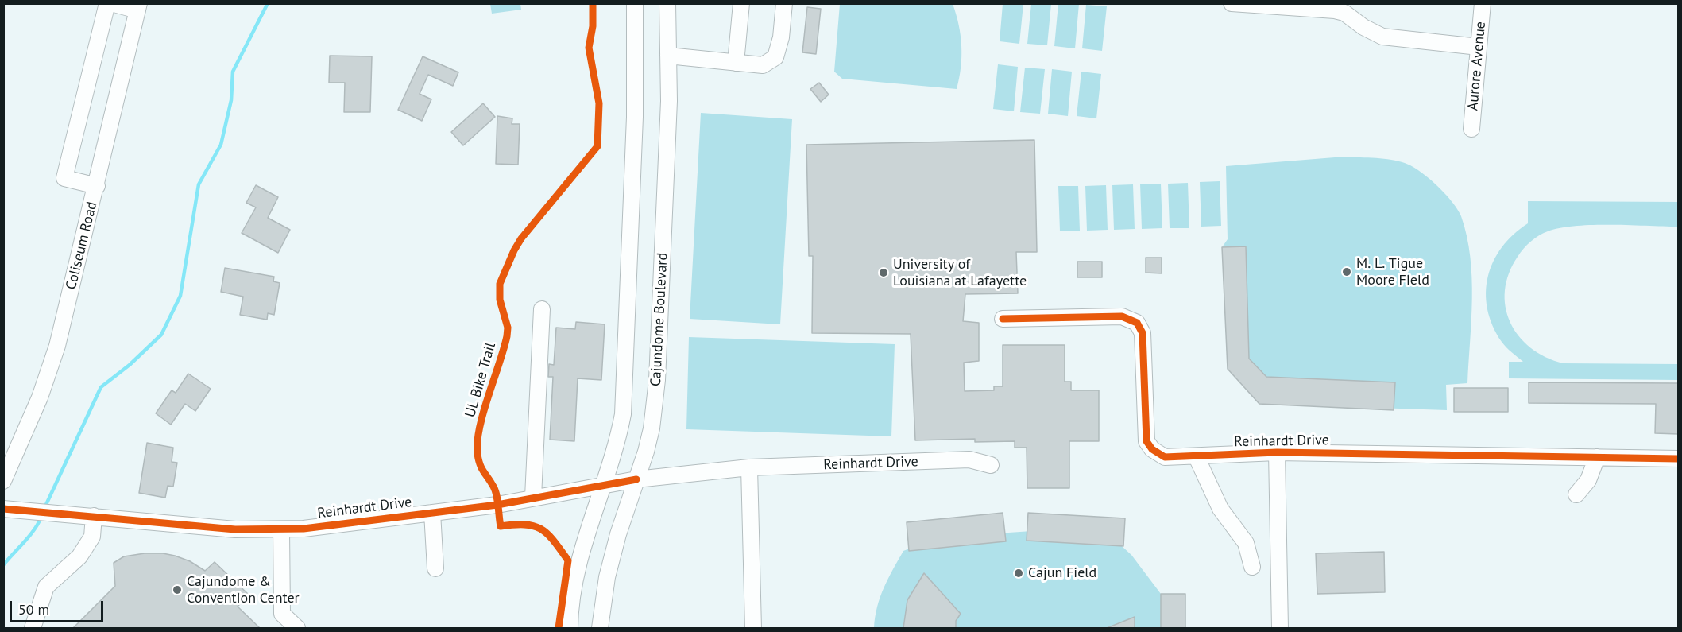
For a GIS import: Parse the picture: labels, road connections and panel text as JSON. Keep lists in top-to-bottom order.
{
  "streets": {
    "street": [
      "Aurore Avenue",
      "Coliseum Road",
      "Cajundome Boulevard",
      "Reinhardt Drive"
    ],
    "cycle path": ["UL Bike Trail"]
  },
  "crossings": [
    ["Cajundome Boulevard", "Reinhardt Drive"]
  ],
  "places": [
    "M. L. Tigue Moore Field",
    "University of Louisiana at Lafayette",
    "Cajun Field",
    "Cajundome & Convention Center"
  ],
  "scale_bar": "50 m"
}
